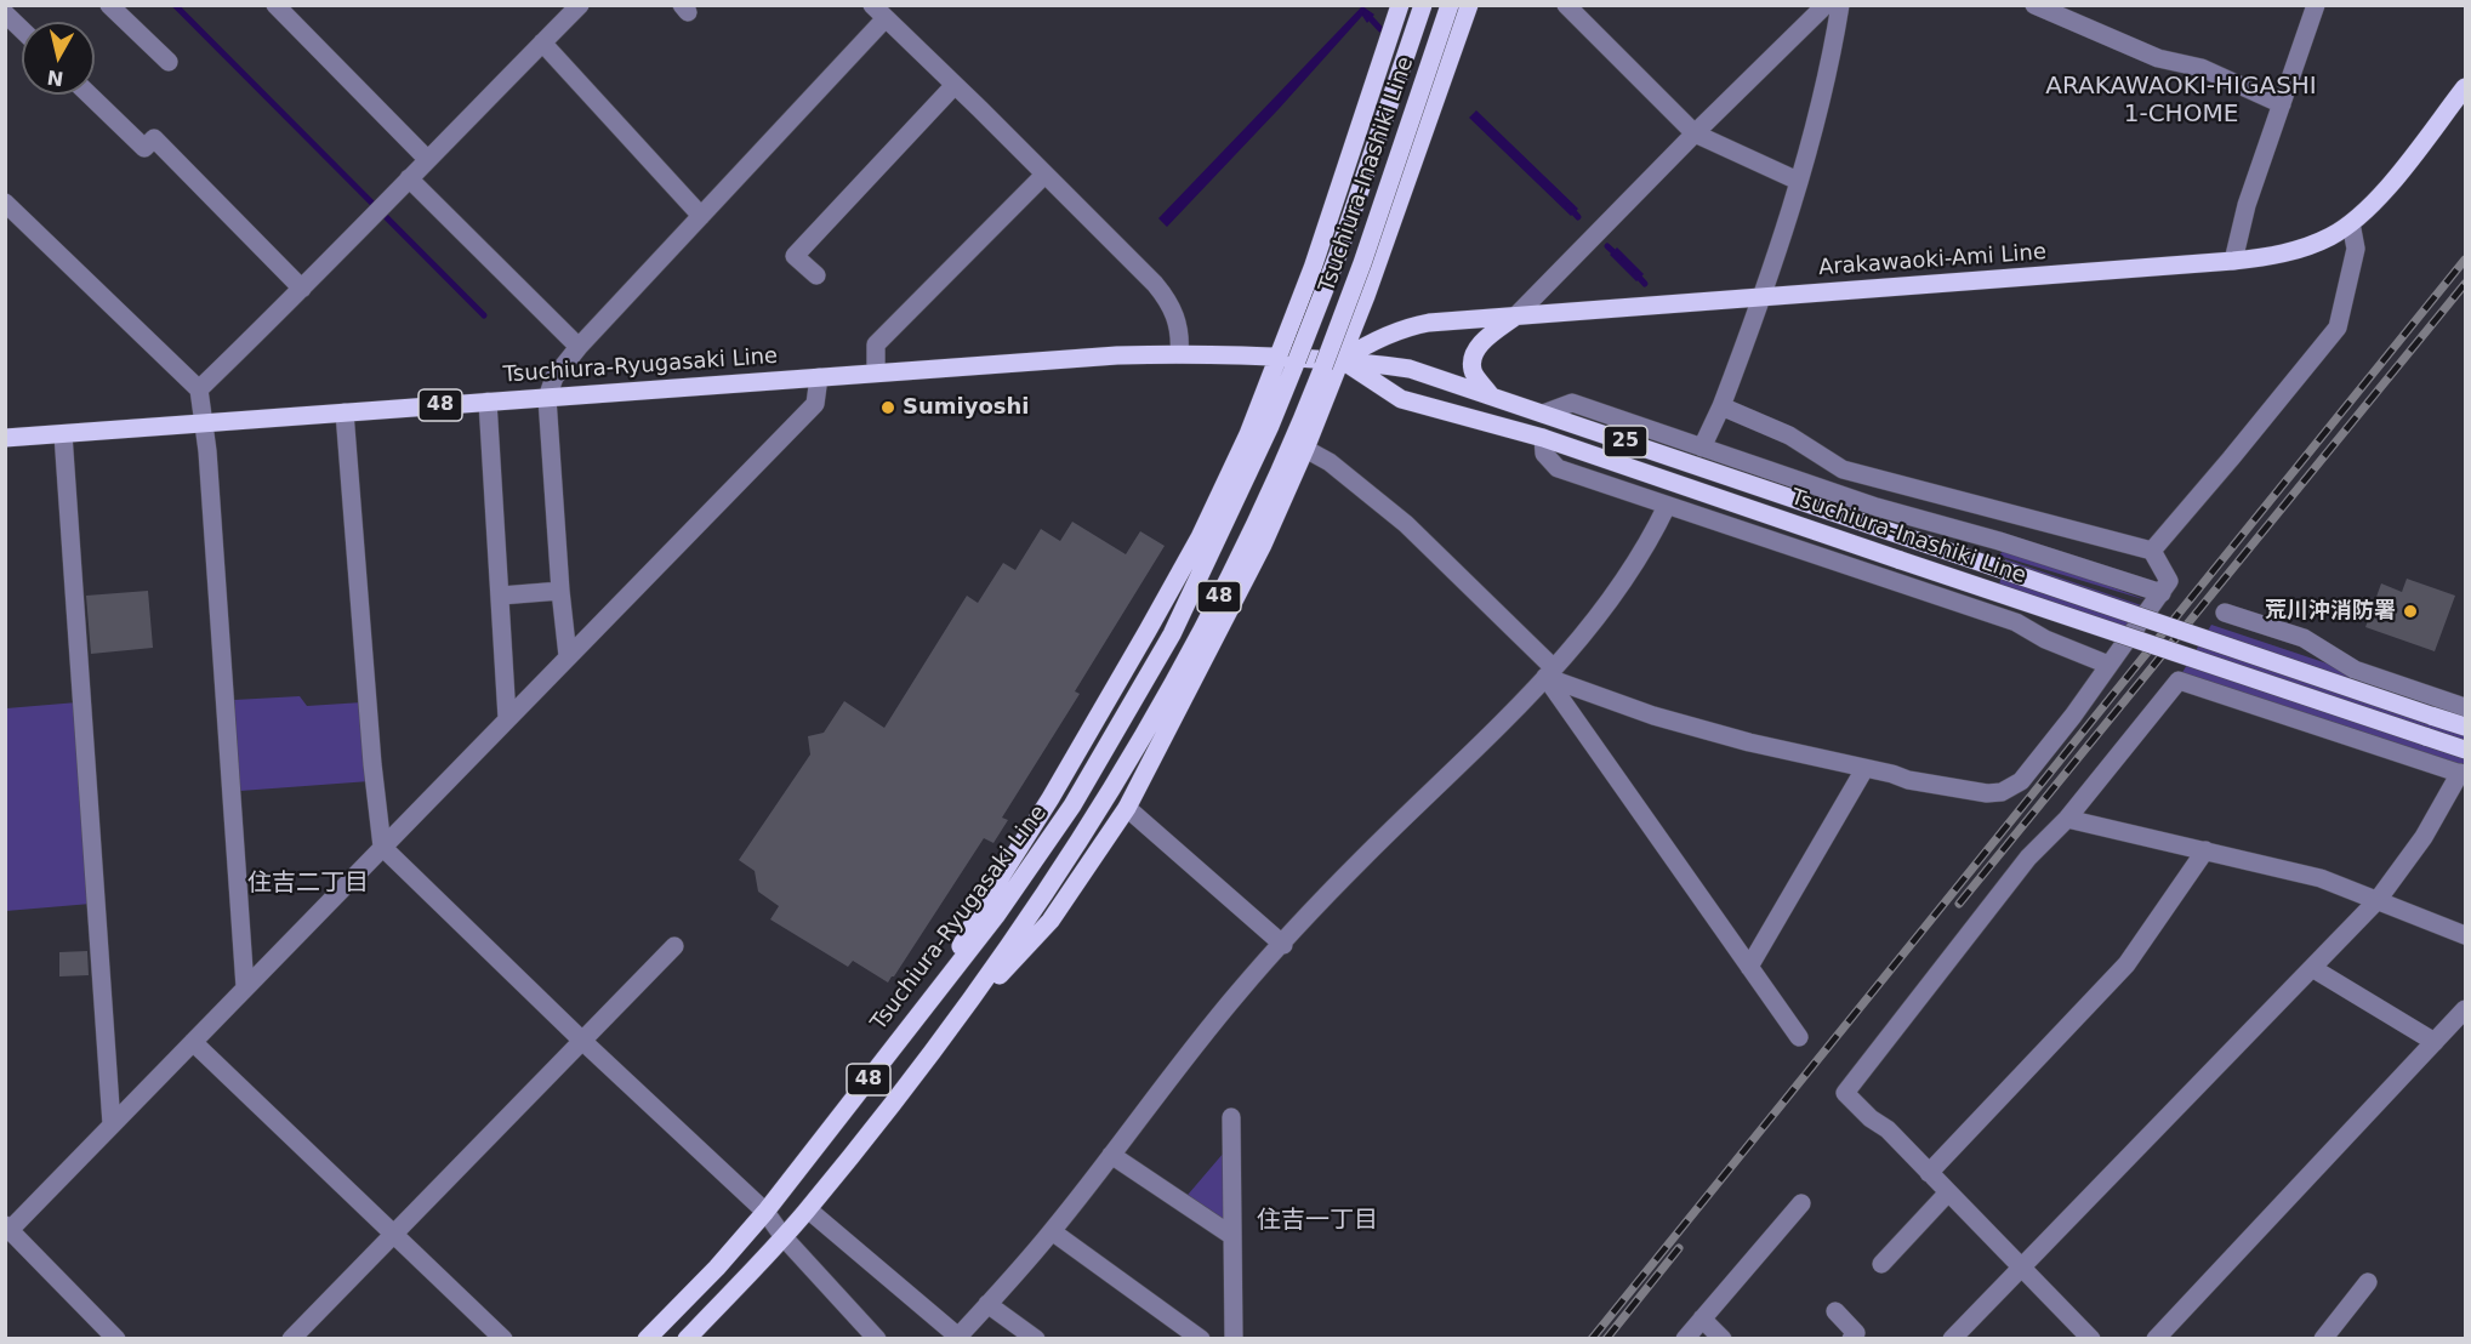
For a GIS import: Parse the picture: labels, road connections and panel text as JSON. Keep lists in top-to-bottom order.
{
  "streets": {
    "main road": [
      "Tsuchiura-Inashiki Line",
      "Arakawaoki-Ami Line",
      "Tsuchiura-Ryugasaki Line",
      "48",
      "25"
    ]
  },
  "crossings": [
    ["Tsuchiura-Inashiki Line", "Arakawaoki-Ami Line"],
    ["Tsuchiura-Inashiki Line", "Tsuchiura-Ryugasaki Line"],
    ["Tsuchiura-Inashiki Line", "48"]
  ],
  "districts": ["ARAKAWAOKI-HIGASHI 1-CHOME", "住吉二丁目", "住吉一丁目"],
  "places": ["Sumiyoshi", "荒川沖消防署"],
  "north": "bottom"
}
